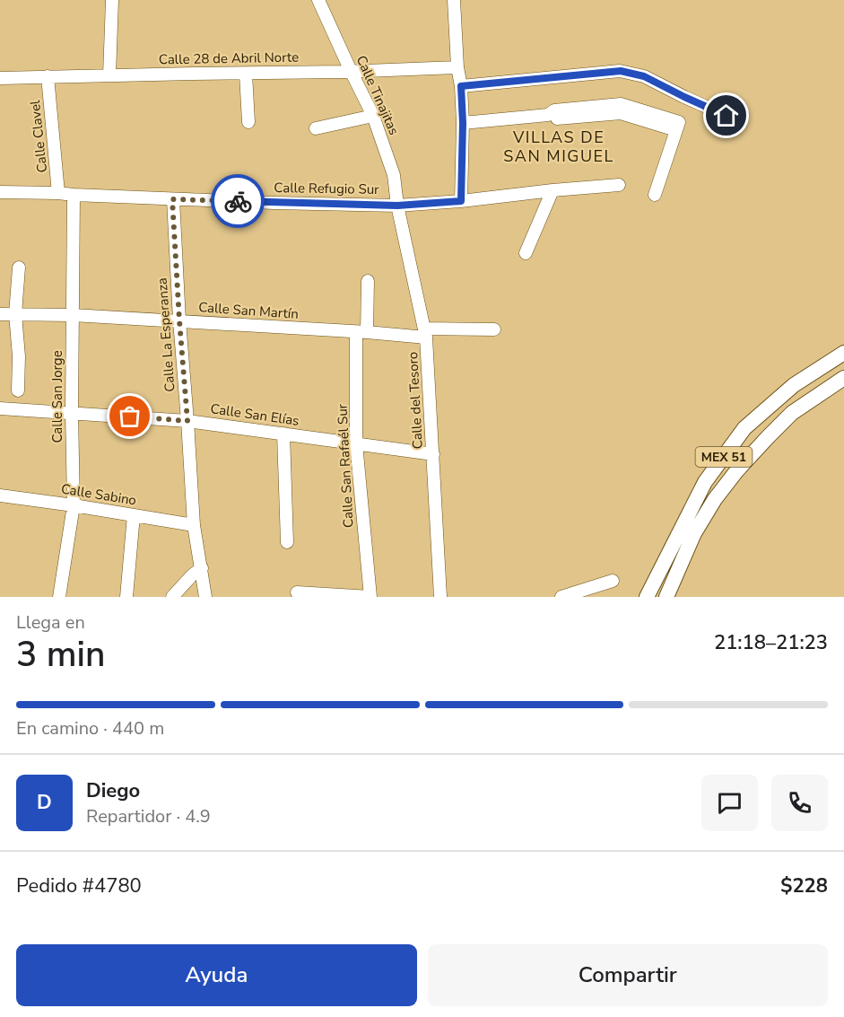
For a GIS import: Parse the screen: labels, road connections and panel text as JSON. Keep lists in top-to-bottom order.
{
  "streets": {
    "main road": ["MEX 51"],
    "street": [
      "Calle 28 de Abril Norte",
      "Calle Tinajitas",
      "Calle Clavel",
      "Calle Refugio Sur",
      "Calle San Martín",
      "Calle La Esperanza",
      "Calle San Jorge",
      "Calle del Tesoro",
      "Calle San Elías",
      "Calle San Rafaél Sur",
      "Calle Sabino"
    ]
  },
  "crossings": [
    ["Calle 28 de Abril Norte", "Calle Tinajitas"],
    ["Calle 28 de Abril Norte", "Calle Clavel"],
    ["Calle Tinajitas", "Calle Refugio Sur"],
    ["Calle Tinajitas", "Calle del Tesoro"],
    ["Calle Clavel", "Calle Refugio Sur"],
    ["Calle Refugio Sur", "Calle La Esperanza"],
    ["Calle Refugio Sur", "Calle San Jorge"],
    ["Calle Refugio Sur", "Calle del Tesoro"],
    ["Calle San Martín", "Calle La Esperanza"],
    ["Calle San Martín", "Calle San Jorge"],
    ["Calle San Martín", "Calle del Tesoro"],
    ["Calle San Martín", "Calle San Rafaél Sur"],
    ["Calle La Esperanza", "Calle San Elías"],
    ["Calle La Esperanza", "Calle Sabino"],
    ["Calle San Jorge", "Calle San Elías"],
    ["Calle San Jorge", "Calle Sabino"],
    ["Calle del Tesoro", "Calle San Elías"],
    ["Calle San Elías", "Calle San Rafaél Sur"]
  ],
  "districts": ["VILLAS DE SAN MIGUEL"],
  "page": {
    "heading": ["3 min", "Llega en", "21:18–21:23"],
    "panel": [
      "Diego",
      "Repartidor · 4.9",
      "Pedido #4780",
      "$228"
    ],
    "bar": "En camino · 440 m",
    "round": "D",
    "buttons": ["Ayuda", "Compartir"]
  }
}
